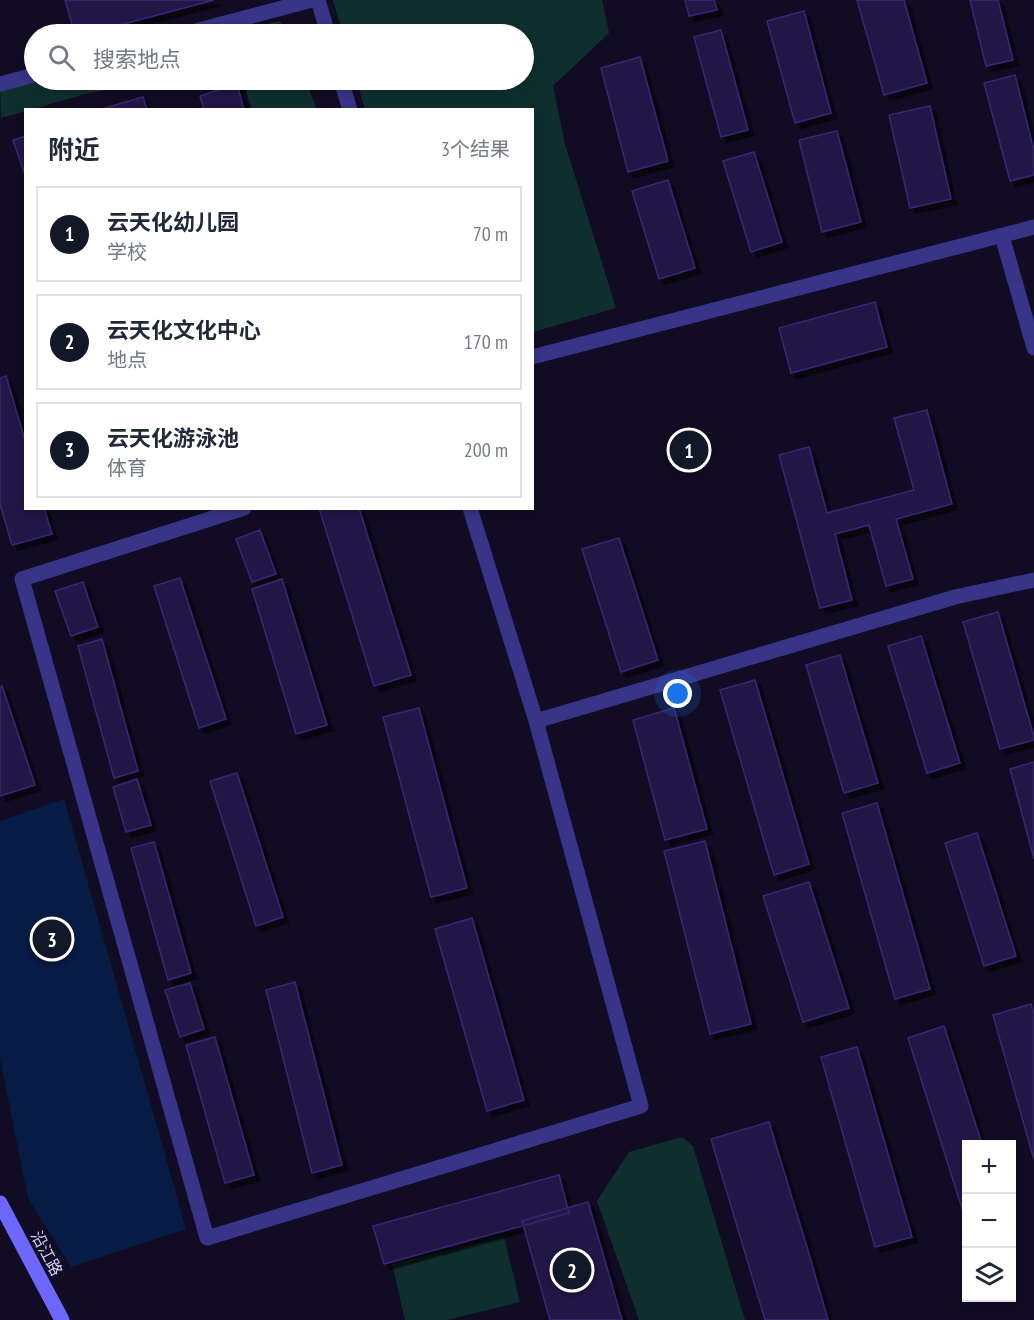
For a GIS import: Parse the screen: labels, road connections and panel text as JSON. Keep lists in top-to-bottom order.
{
  "streets": {
    "main road": ["沿江路"]
  },
  "page": {
    "search": "搜索地点",
    "heading": ["附近", "3个结果"],
    "list": [
      {
        "mark": "1",
        "name": "云天化幼儿园",
        "note": "学校",
        "value": "70 m"
      },
      {
        "mark": "2",
        "name": "云天化文化中心",
        "note": "地点",
        "value": "170 m"
      },
      {
        "mark": "3",
        "name": "云天化游泳池",
        "note": "体育",
        "value": "200 m"
      }
    ],
    "pins": ["1", "3", "2"],
    "map_buttons": ["+", "−"]
  }
}
